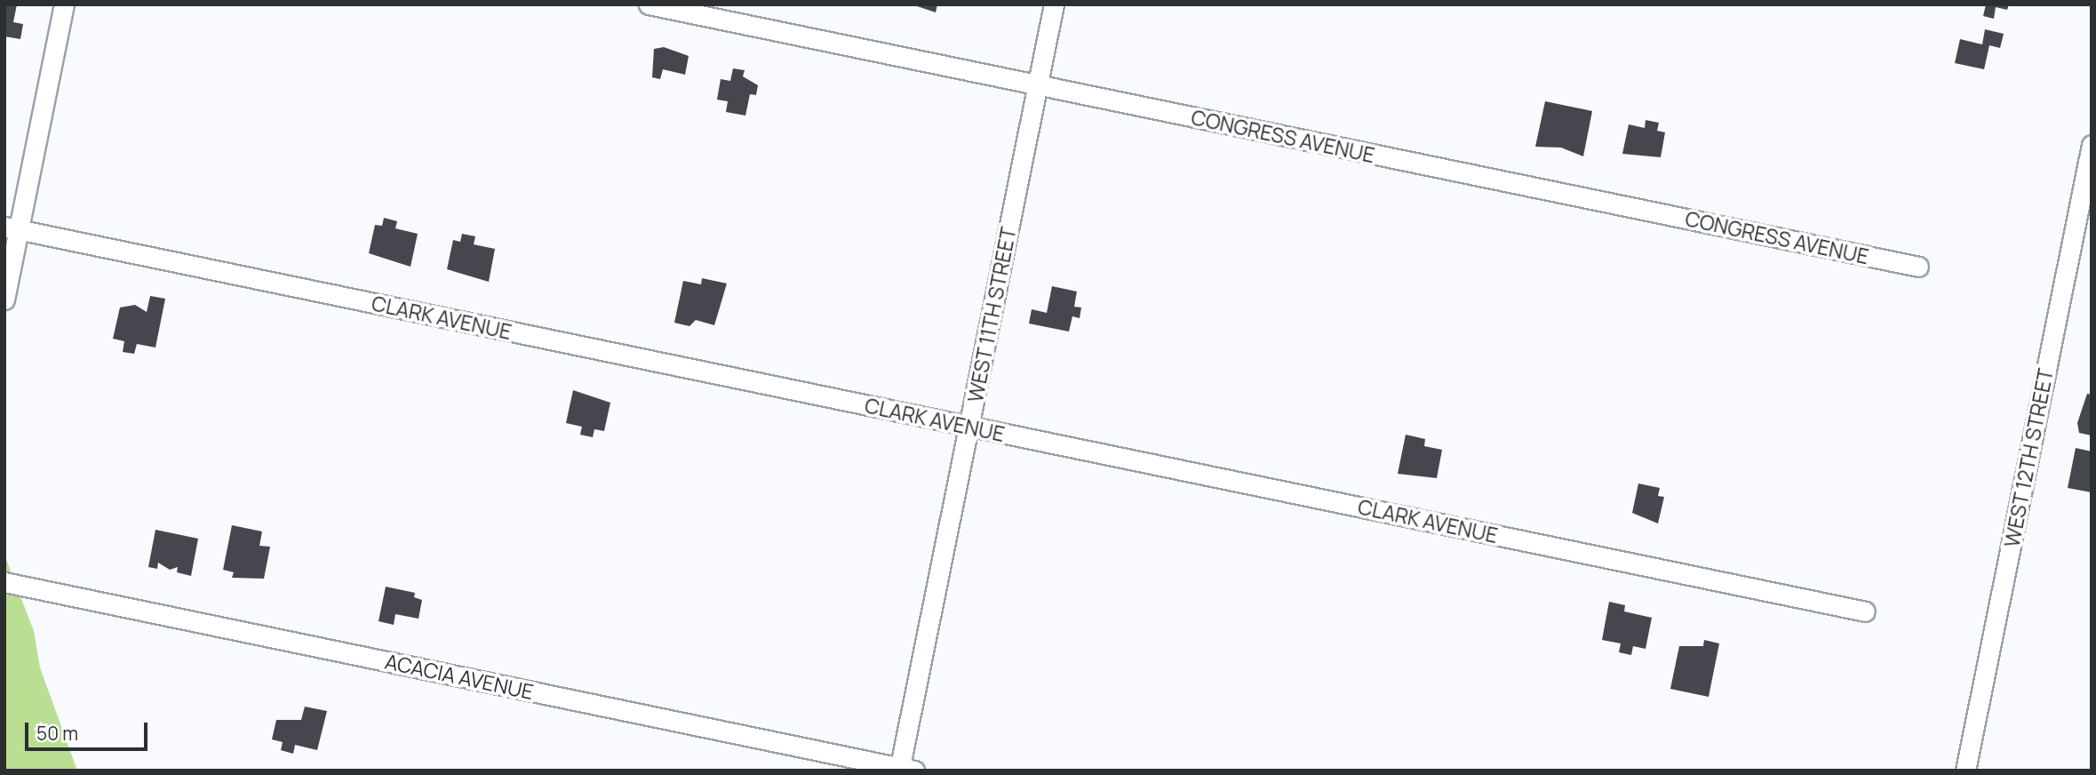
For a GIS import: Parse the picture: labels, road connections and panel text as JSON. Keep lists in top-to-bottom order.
{
  "streets": {
    "street": [
      "CONGRESS AVENUE",
      "WEST 11TH STREET",
      "CLARK AVENUE",
      "WEST 12TH STREET",
      "ACACIA AVENUE"
    ]
  },
  "crossings": [
    ["CONGRESS AVENUE", "WEST 11TH STREET"],
    ["WEST 11TH STREET", "CLARK AVENUE"],
    ["WEST 11TH STREET", "ACACIA AVENUE"]
  ],
  "scale_bar": "50 m"
}
